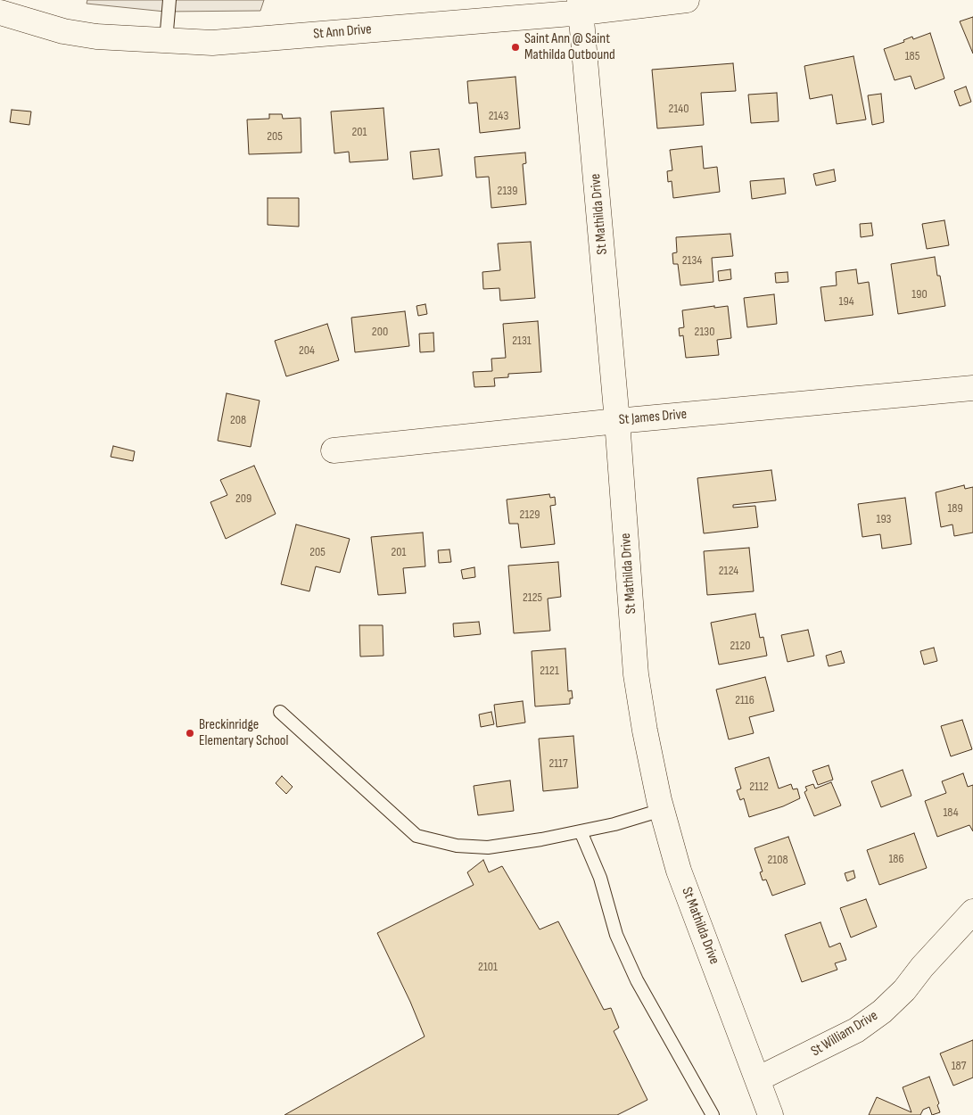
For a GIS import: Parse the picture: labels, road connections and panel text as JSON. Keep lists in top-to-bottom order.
{
  "streets": {
    "street": [
      "St Ann Drive",
      "St Mathilda Drive",
      "St James Drive",
      "St William Drive"
    ]
  },
  "crossings": [
    ["St Ann Drive", "St Mathilda Drive"],
    ["St Mathilda Drive", "St James Drive"],
    ["St Mathilda Drive", "St William Drive"]
  ],
  "places": ["Saint Ann @ Saint Mathilda Outbound", "Breckinridge Elementary School"],
  "house_numbers": [
    "185",
    "2140",
    "2143",
    "201",
    "205",
    "2139",
    "2134",
    "190",
    "194",
    "200",
    "2130",
    "2131",
    "204",
    "208",
    "209",
    "189",
    "2129",
    "193",
    "205",
    "201",
    "2124",
    "2125",
    "2120",
    "2121",
    "2116",
    "2117",
    "2112",
    "184",
    "186",
    "2108",
    "2101",
    "187"
  ]
}
